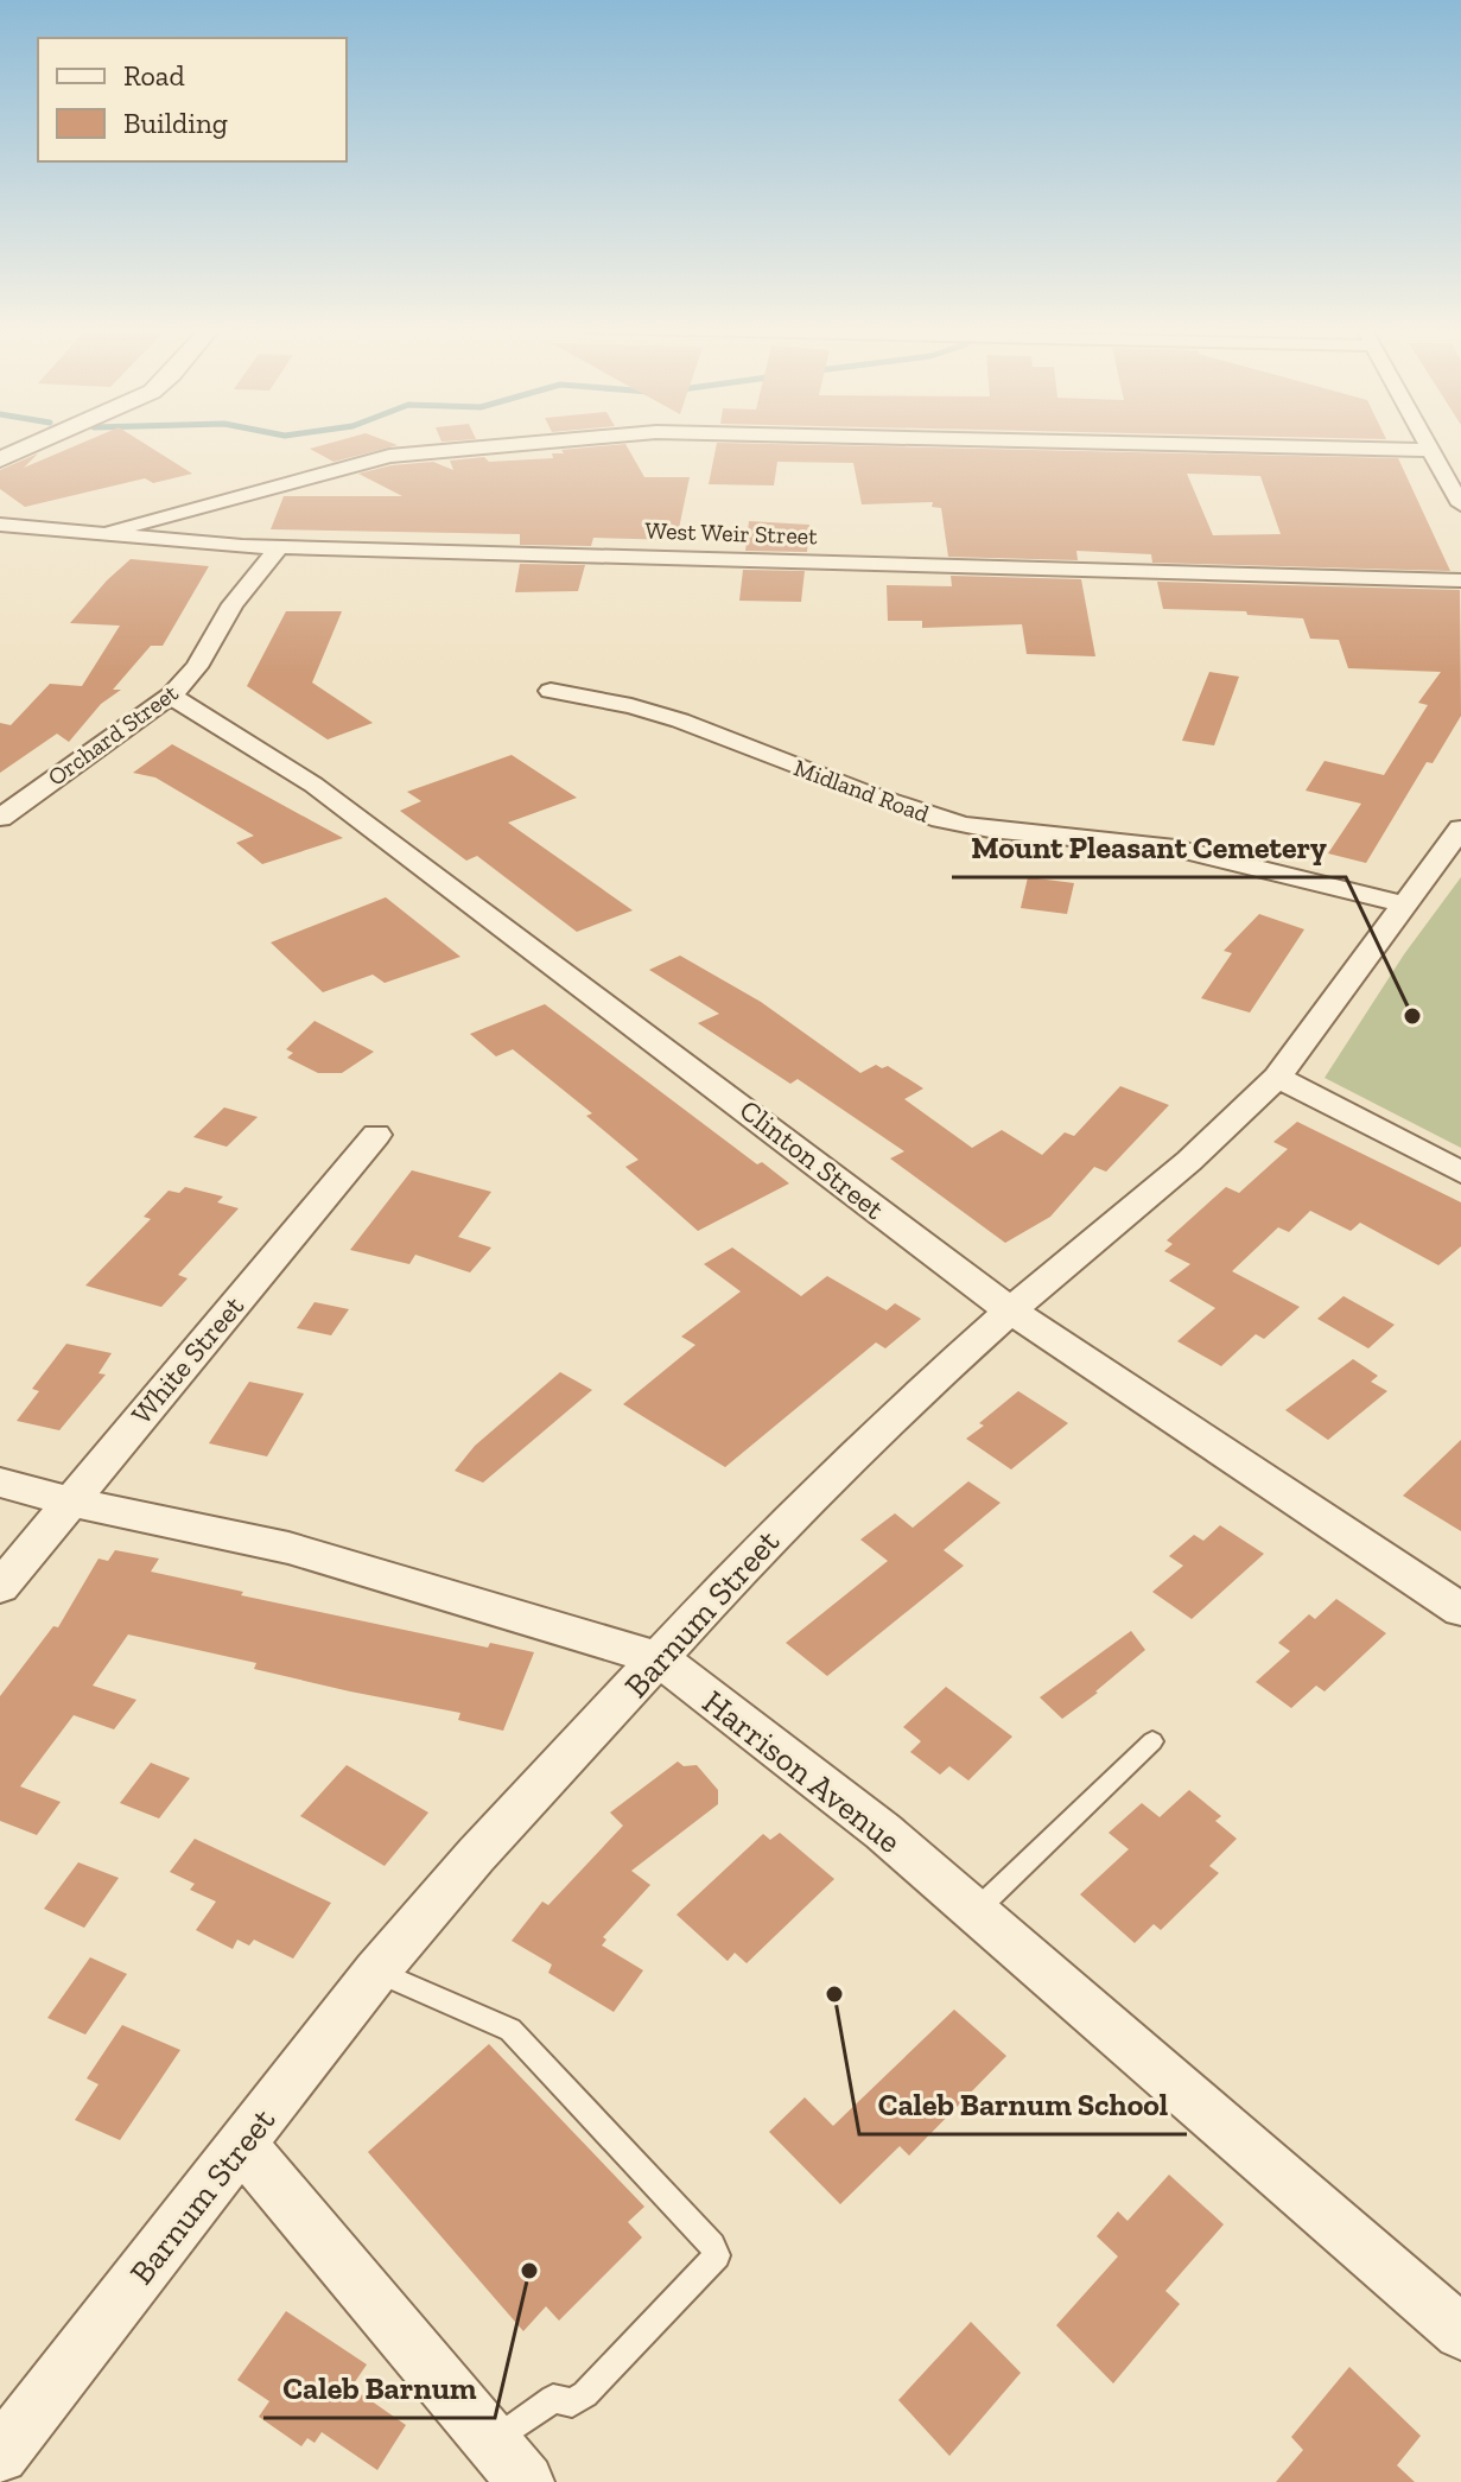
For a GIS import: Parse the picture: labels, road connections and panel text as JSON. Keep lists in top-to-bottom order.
{
  "streets": {
    "street": [
      "West Weir Street",
      "Orchard Street",
      "Midland Road",
      "Clinton Street",
      "White Street",
      "Barnum Street",
      "Harrison Avenue"
    ]
  },
  "crossings": [
    ["West Weir Street", "Orchard Street"],
    ["Orchard Street", "Clinton Street"],
    ["Midland Road", "Barnum Street"],
    ["Clinton Street", "Barnum Street"],
    ["White Street", "Harrison Avenue"],
    ["Barnum Street", "Harrison Avenue"]
  ],
  "places": ["Mount Pleasant Cemetery", "Caleb Barnum School", "Caleb Barnum"],
  "legend": ["Road", "Building"]
}
